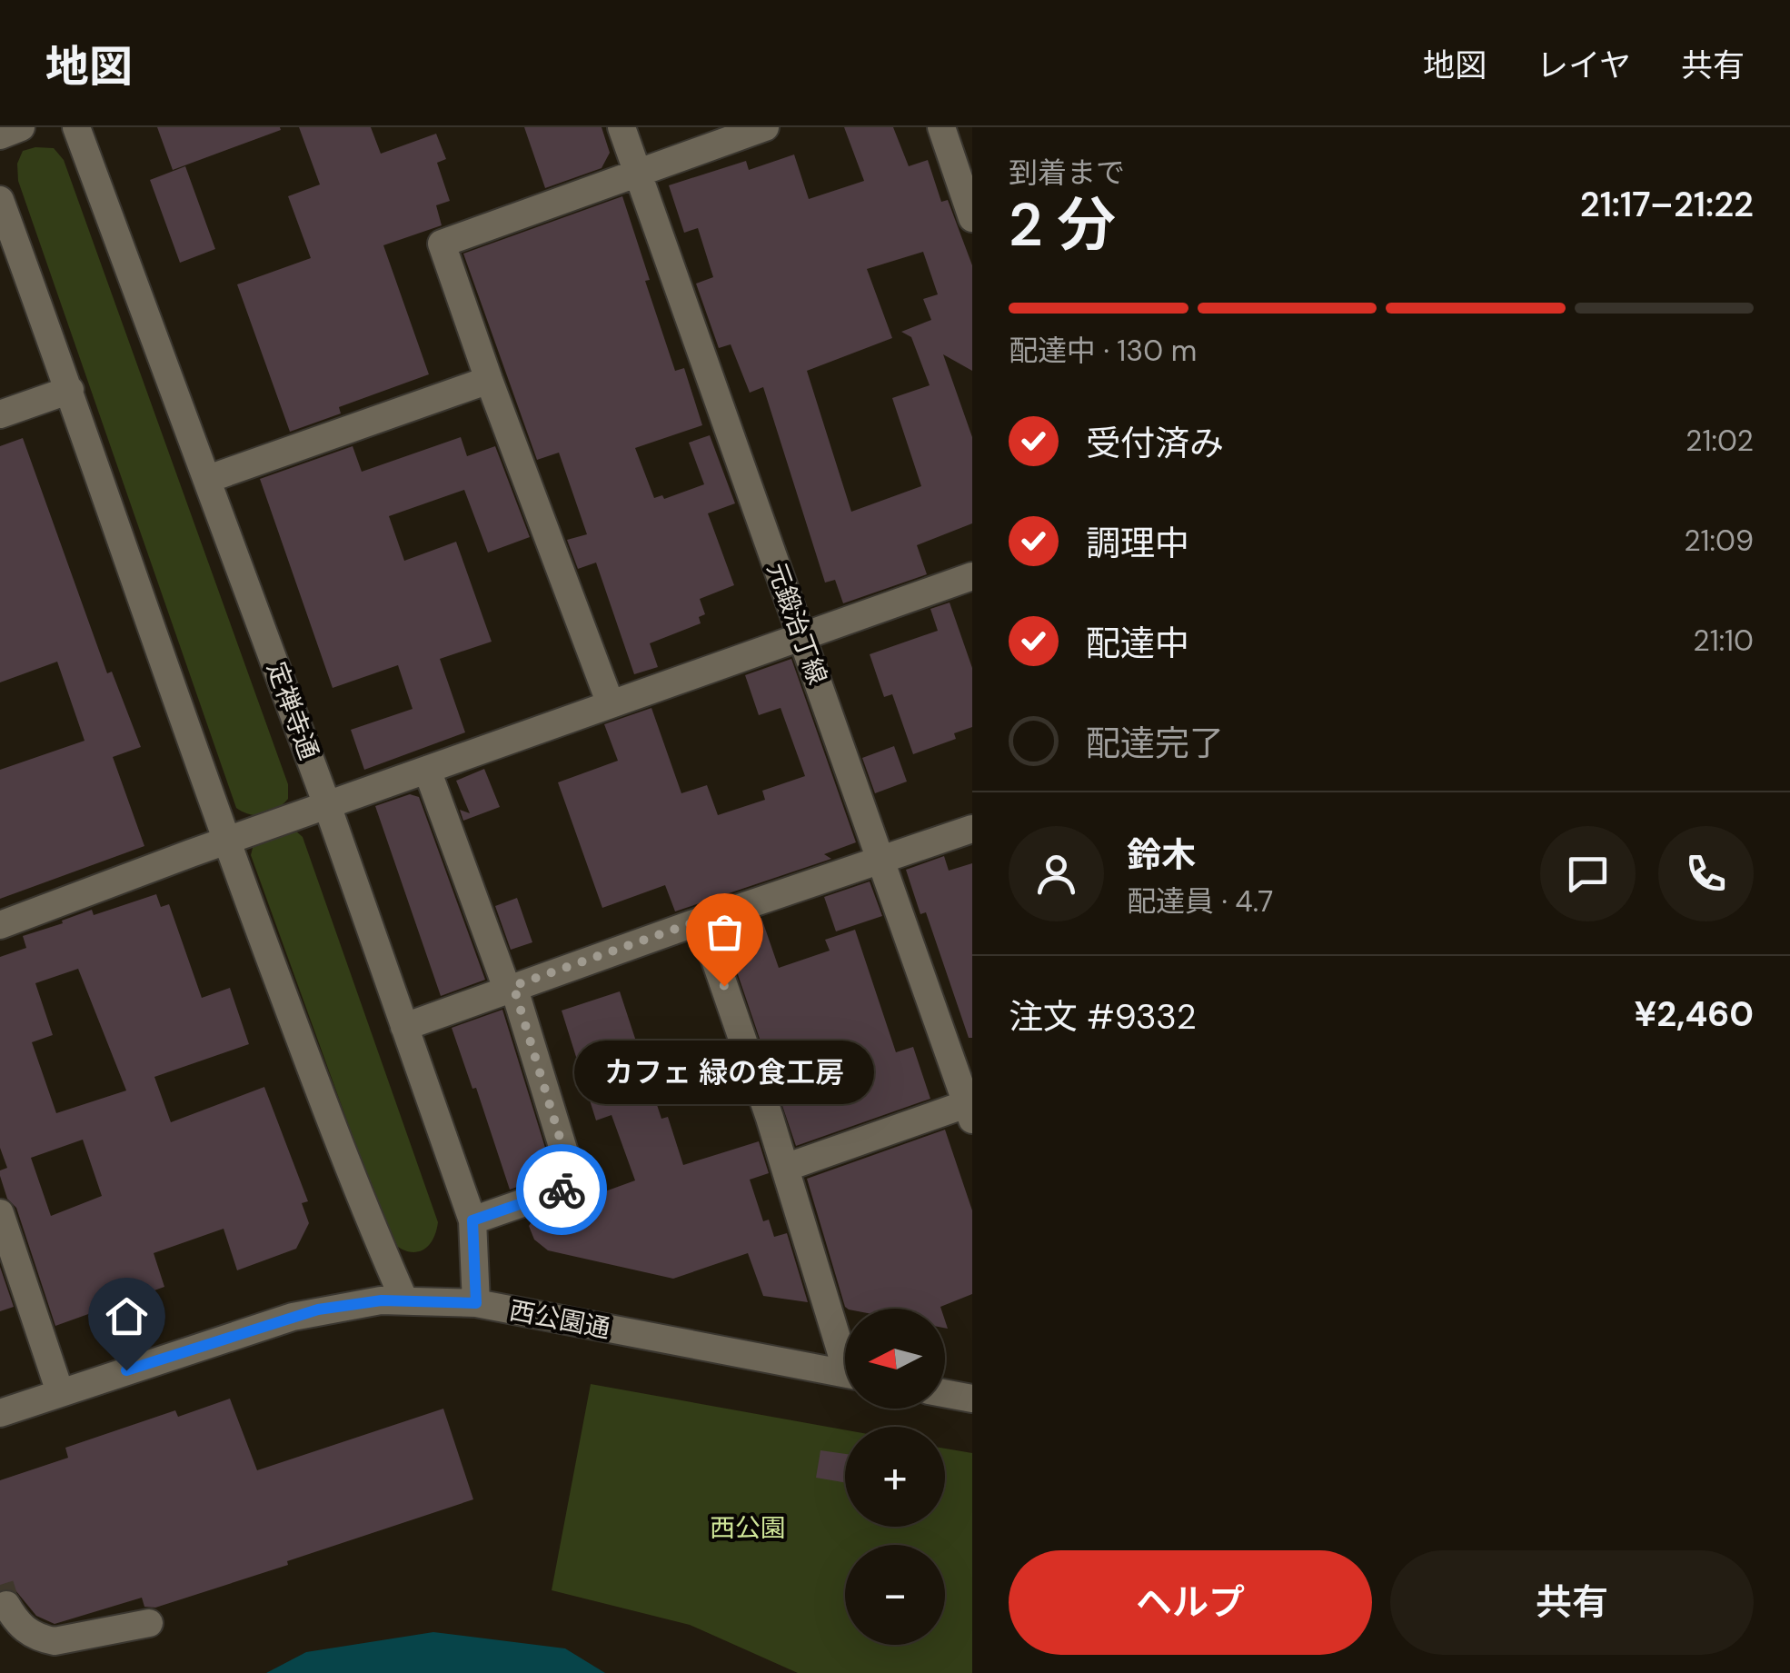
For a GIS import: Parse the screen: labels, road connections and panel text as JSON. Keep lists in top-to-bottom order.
{
  "streets": {
    "street": ["元鍛治丁線", "定禅寺通", "西公園通"]
  },
  "crossings": [
    ["定禅寺通", "西公園通"]
  ],
  "parks": ["西公園"],
  "places": ["カフェ 緑の食工房"],
  "north": "left",
  "page": {
    "header": "地図",
    "nav": ["地図", "レイヤ", "共有"],
    "heading": ["2 分", "到着まで", "21:17–21:22"],
    "panel": [
      "鈴木",
      "配達員 · 4.7",
      "注文 #9332",
      "¥2,460"
    ],
    "bar": "配達中 · 130 m",
    "list": [
      ["受付済み", "21:02"],
      ["調理中", "21:09"],
      ["配達中", "21:10"],
      "配達完了"
    ],
    "bubble": "カフェ 緑の食工房",
    "map_buttons": ["+", "−"],
    "buttons": ["ヘルプ", "共有"]
  }
}
